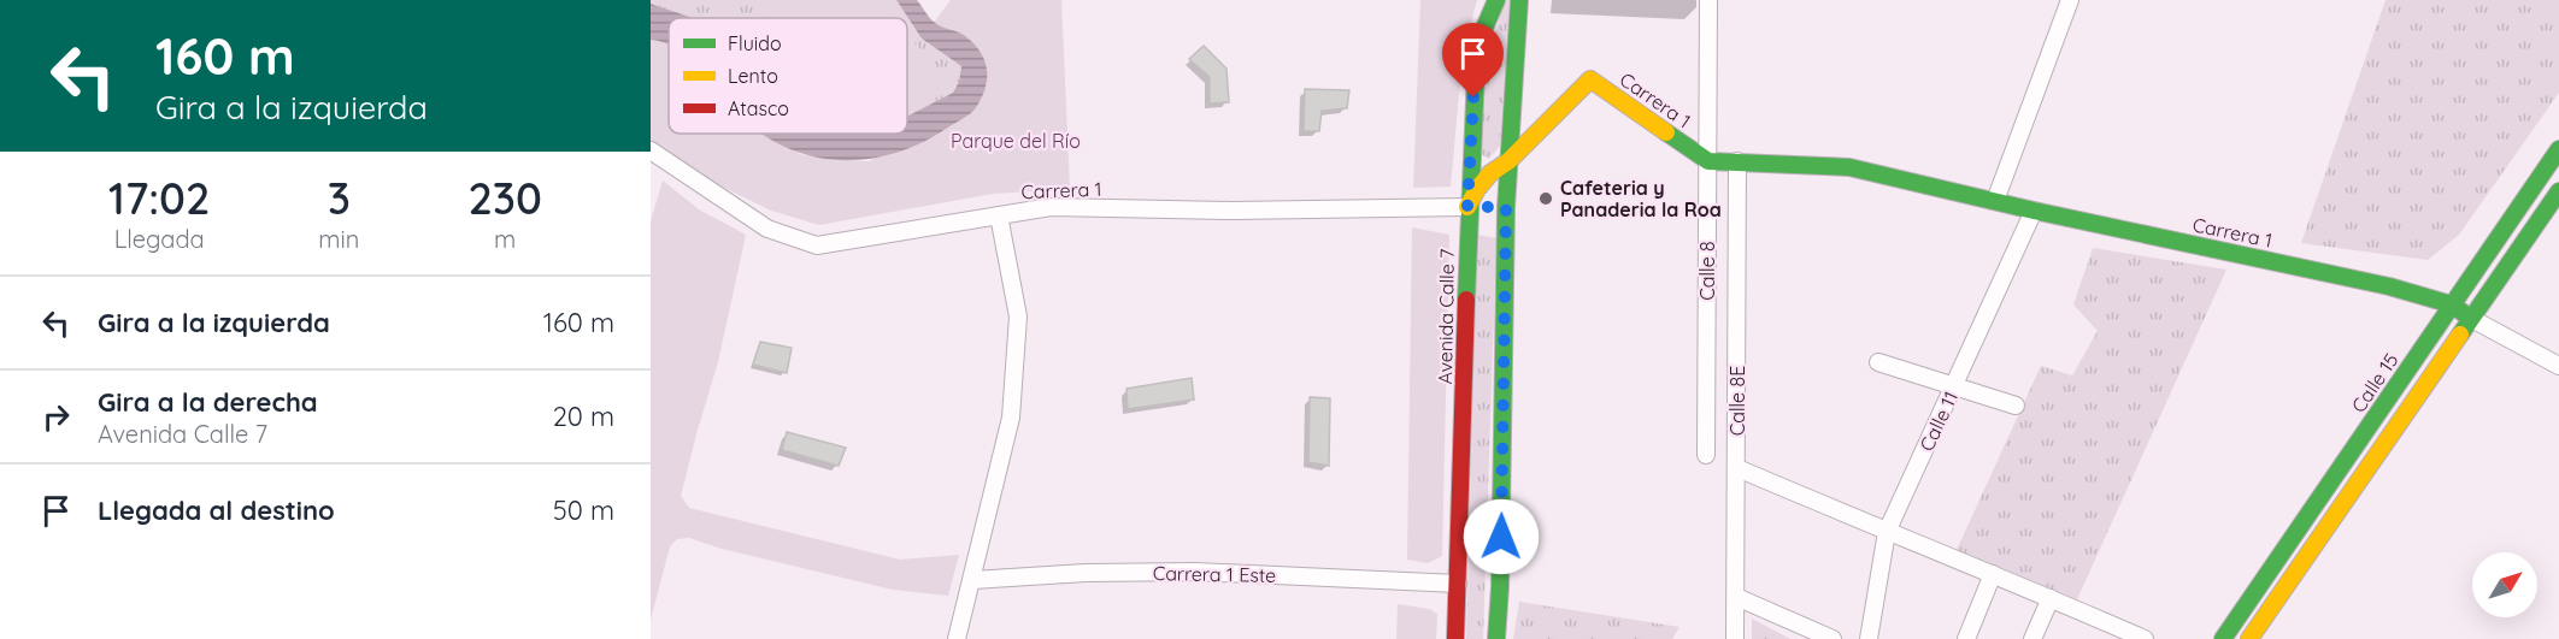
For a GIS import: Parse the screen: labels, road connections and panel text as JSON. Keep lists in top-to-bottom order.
{
  "streets": {
    "street": [
      "Carrera 1",
      "Calle 8",
      "Avenida Calle 7",
      "Calle 15",
      "Calle 8E",
      "Calle 11",
      "Carrera 1 Este"
    ]
  },
  "crossings": [
    ["Carrera 1", "Calle 8"],
    ["Carrera 1", "Avenida Calle 7"],
    ["Carrera 1", "Calle 15"],
    ["Carrera 1", "Calle 8E"],
    ["Carrera 1", "Calle 11"],
    ["Avenida Calle 7", "Carrera 1 Este"]
  ],
  "parks": ["Parque del Río"],
  "places": ["Cafeteria y Panaderia la Roa"],
  "legend": ["Fluido", "Lento", "Atasco"],
  "north": "top right",
  "page": {
    "turn": ["160 m", "Gira a la izquierda"],
    "eta": [
      "17:02",
      "Llegada",
      "3",
      "min",
      "230",
      "m"
    ],
    "list": [
      {
        "name": "Gira a la izquierda",
        "value": "160 m"
      },
      {
        "name": "Gira a la derecha",
        "note": "Avenida Calle 7",
        "value": "20 m"
      },
      {
        "name": "Llegada al destino",
        "value": "50 m"
      }
    ]
  }
}
